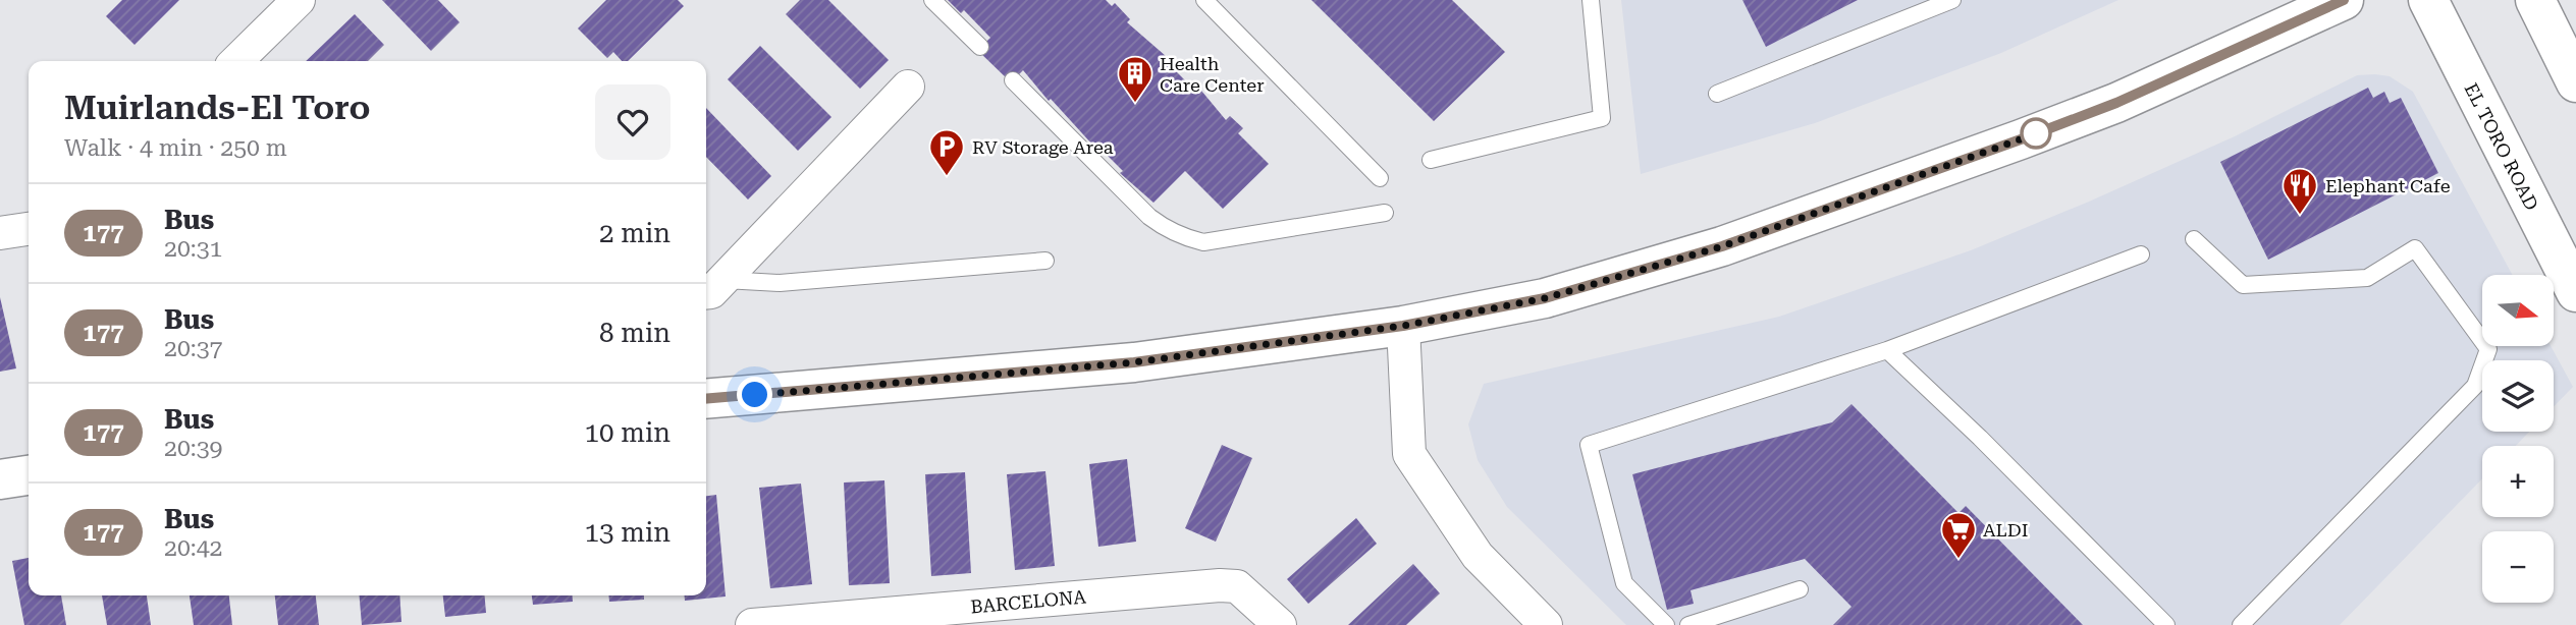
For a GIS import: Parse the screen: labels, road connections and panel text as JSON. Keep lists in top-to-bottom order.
{
  "streets": {
    "main road": ["EL TORO ROAD"],
    "street": ["BARCELONA"]
  },
  "places": {
    "building": ["Health Care Center"],
    "parking": ["RV Storage Area"],
    "restaurant": ["Elephant Cafe"],
    "supermarket": ["ALDI"]
  },
  "lines": ["bus line 177"],
  "north": "right",
  "page": {
    "heading": ["Muirlands-El Toro", "Walk · 4 min · 250 m"],
    "list": [
      {
        "mark": "177",
        "name": "Bus",
        "note": "20:31",
        "value": "2 min"
      },
      {
        "mark": "177",
        "name": "Bus",
        "note": "20:37",
        "value": "8 min"
      },
      {
        "mark": "177",
        "name": "Bus",
        "note": "20:39",
        "value": "10 min"
      },
      {
        "mark": "177",
        "name": "Bus",
        "note": "20:42",
        "value": "13 min"
      }
    ],
    "map_buttons": ["+", "−"]
  }
}
